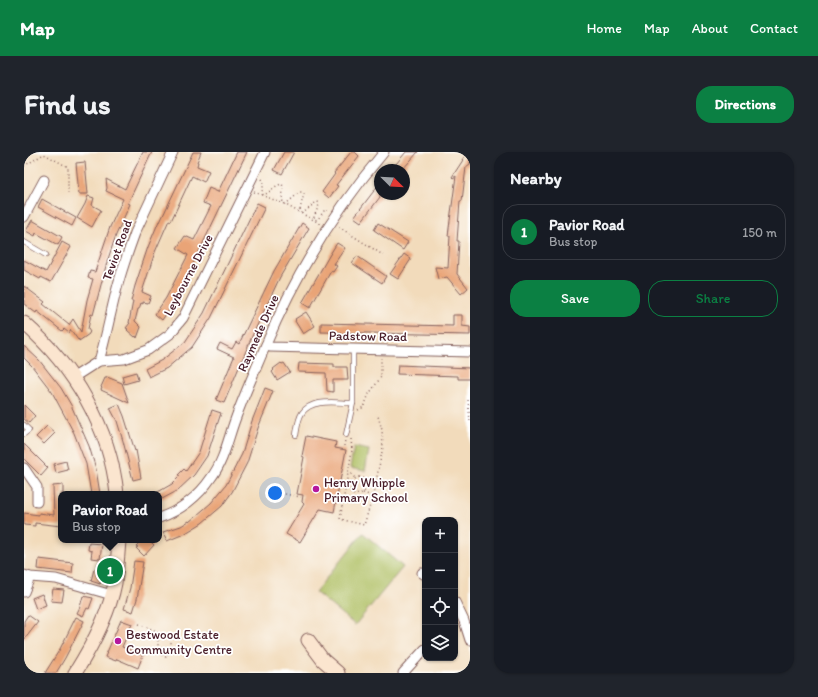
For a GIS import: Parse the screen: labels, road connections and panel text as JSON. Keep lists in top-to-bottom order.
{
  "streets": {
    "street": [
      "Teviot Road",
      "Leybourne Drive",
      "Raymede Drive",
      "Padstow Road"
    ]
  },
  "crossings": [
    ["Teviot Road", "Leybourne Drive"],
    ["Raymede Drive", "Padstow Road"]
  ],
  "places": ["Henry Whipple Primary School", "Bestwood Estate Community Centre"],
  "north": "bottom right",
  "page": {
    "header": "Map",
    "nav": [
      "Home",
      "Map",
      "About",
      "Contact"
    ],
    "buttons": [
      "Directions",
      ["Save", "Share"]
    ],
    "title": "Find us",
    "heading": "Nearby",
    "list": [
      {
        "mark": "1",
        "name": "Pavior Road",
        "note": "Bus stop",
        "value": "150 m"
      }
    ],
    "popup": ["Pavior Road", "Bus stop"],
    "map_buttons": ["+", "−"],
    "pins": "1"
  }
}
